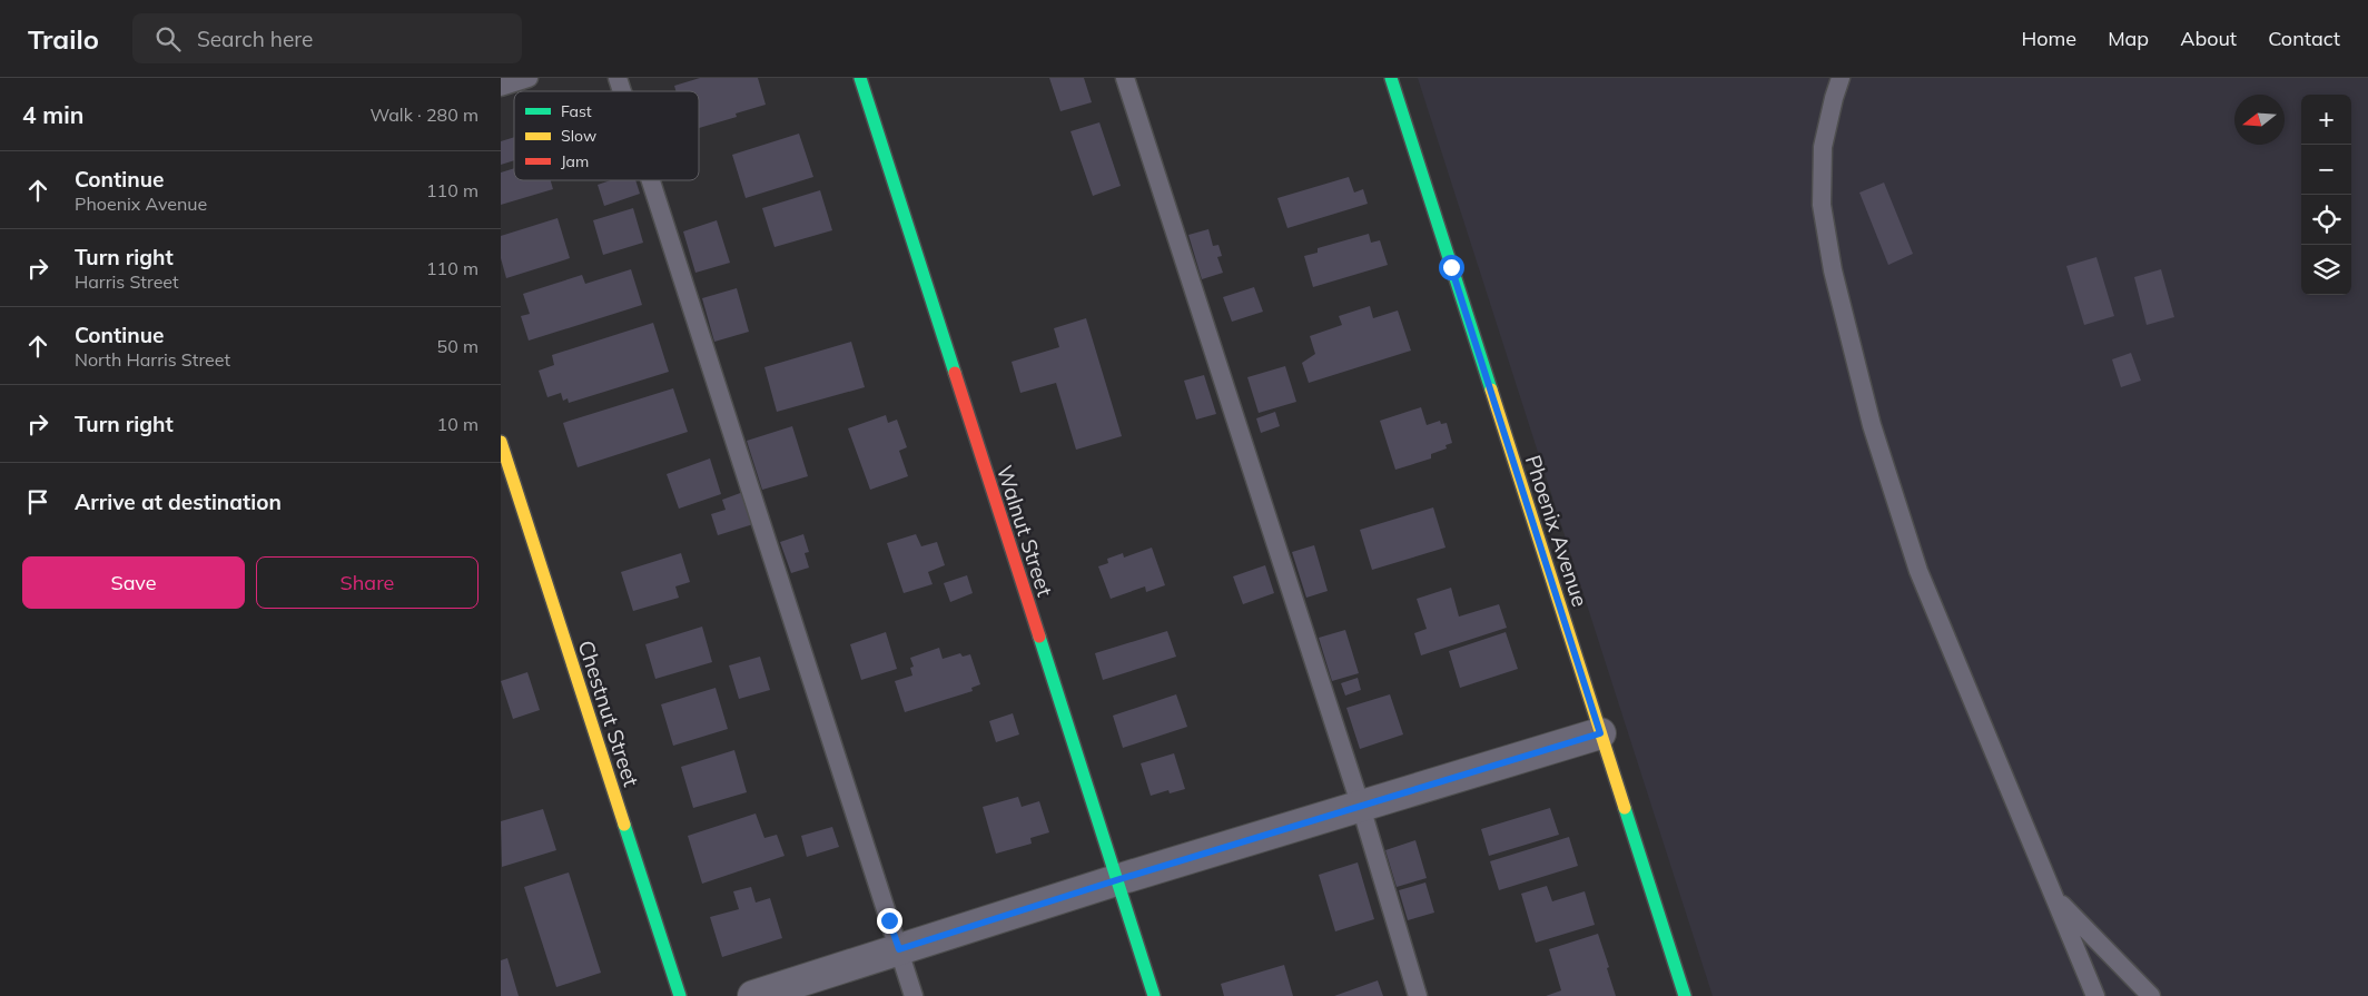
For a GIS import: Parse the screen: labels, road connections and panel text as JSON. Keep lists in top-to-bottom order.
{
  "streets": {
    "street": ["Walnut Street", "Phoenix Avenue", "Chestnut Street"]
  },
  "legend": ["Fast", "Slow", "Jam"],
  "north": "left",
  "page": {
    "header": "Trailo",
    "search": "Search here",
    "nav": [
      "Home",
      "Map",
      "About",
      "Contact"
    ],
    "heading": ["4 min", "Walk · 280 m"],
    "map_buttons": ["+", "−"],
    "list": [
      ["Continue", "Phoenix Avenue", "110 m"],
      ["Turn right", "Harris Street", "110 m"],
      ["Continue", "North Harris Street", "50 m"],
      ["Turn right", "10 m"],
      "Arrive at destination"
    ],
    "buttons": ["Save", "Share"]
  }
}
